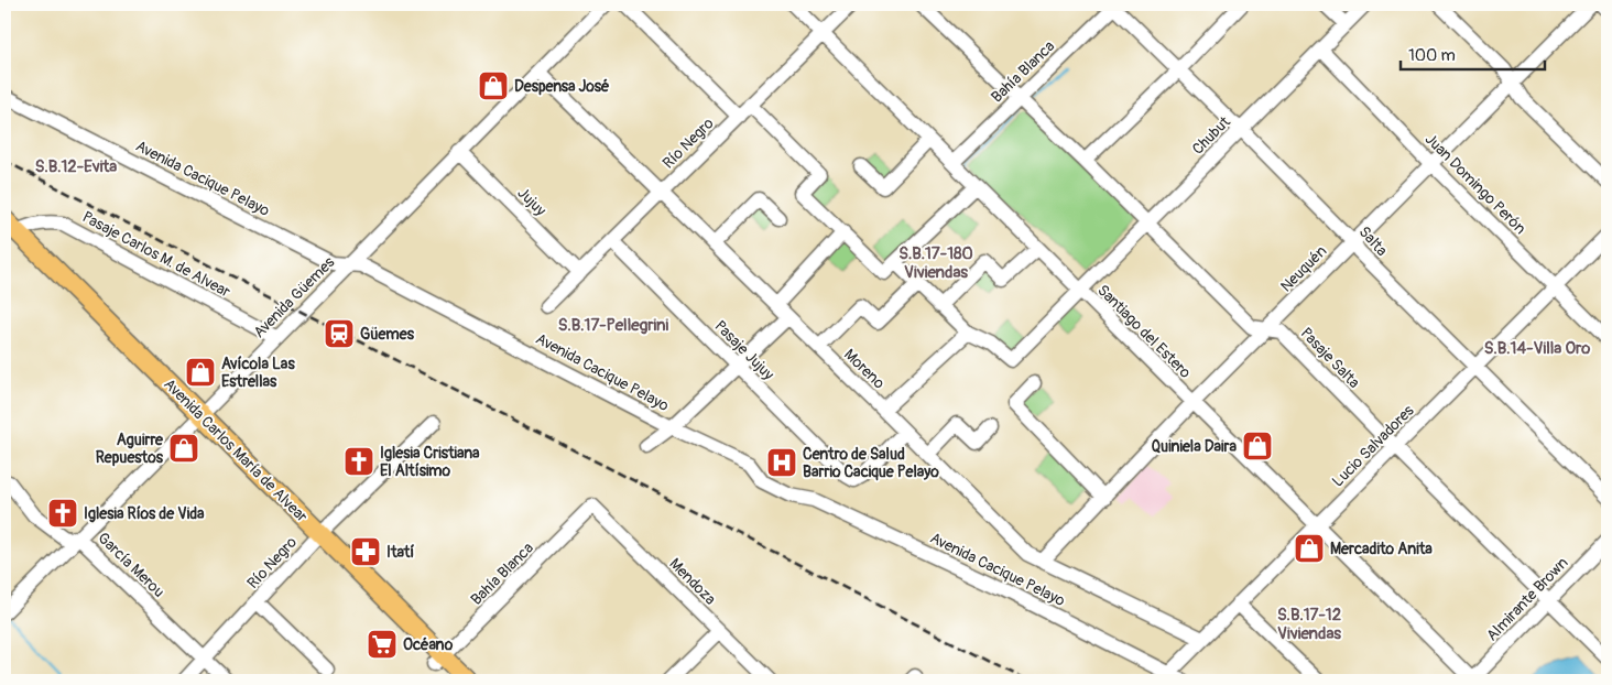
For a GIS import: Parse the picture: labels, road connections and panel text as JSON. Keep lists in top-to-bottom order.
{
  "streets": {
    "main road": ["Avenida Carlos María de Alvear"],
    "street": [
      "Bahía Blanca",
      "Chubut",
      "Río Negro",
      "Avenida Cacique Pelayo",
      "Juan Domingo Perón",
      "Jujuy",
      "Salta",
      "Pasaje Carlos M. de Alvear",
      "Neuquén",
      "Avenida Güemes",
      "Santiago del Estero",
      "Pasaje Jujuy",
      "Pasaje Salta",
      "Moreno",
      "Lucio Salvadores",
      "García Merou",
      "Mendoza",
      "Almirante Brown"
    ]
  },
  "crossings": [
    ["Bahía Blanca", "Salta"],
    ["Bahía Blanca", "Santiago del Estero"],
    ["Bahía Blanca", "Pasaje Salta"],
    ["Bahía Blanca", "Avenida Carlos María de Alvear"],
    ["Bahía Blanca", "Mendoza"],
    ["Chubut", "Juan Domingo Perón"],
    ["Chubut", "Salta"],
    ["Chubut", "Santiago del Estero"],
    ["Chubut", "Pasaje Salta"],
    ["Río Negro", "Jujuy"],
    ["Río Negro", "Santiago del Estero"],
    ["Río Negro", "Pasaje Jujuy"],
    ["Río Negro", "Moreno"],
    ["Río Negro", "Avenida Carlos María de Alvear"],
    ["Río Negro", "García Merou"],
    ["Avenida Cacique Pelayo", "Avenida Güemes"],
    ["Avenida Cacique Pelayo", "Lucio Salvadores"],
    ["Juan Domingo Perón", "Neuquén"],
    ["Juan Domingo Perón", "Lucio Salvadores"],
    ["Jujuy", "Avenida Güemes"],
    ["Salta", "Neuquén"],
    ["Salta", "Lucio Salvadores"],
    ["Pasaje Carlos M. de Alvear", "Avenida Güemes"],
    ["Pasaje Carlos M. de Alvear", "Avenida Carlos María de Alvear"],
    ["Neuquén", "Santiago del Estero"],
    ["Neuquén", "Pasaje Salta"],
    ["Neuquén", "Moreno"],
    ["Avenida Güemes", "Moreno"],
    ["Avenida Güemes", "Avenida Carlos María de Alvear"],
    ["Avenida Güemes", "García Merou"],
    ["Santiago del Estero", "Lucio Salvadores"],
    ["Santiago del Estero", "Almirante Brown"],
    ["Pasaje Jujuy", "Moreno"],
    ["Pasaje Salta", "Lucio Salvadores"],
    ["Pasaje Salta", "Almirante Brown"],
    ["Moreno", "Lucio Salvadores"]
  ],
  "districts": [
    "S.B.12-Evita",
    "S.B.17-180 Viviendas",
    "S.B.17-Pellegrini",
    "S.B.14-Villa Oro",
    "S.B.17-12 Viviendas"
  ],
  "places": {
    "shop": [
      "Despensa José",
      "Avícola Las Estrellas",
      "Quiniela Daira",
      "Aguirre Repuestos",
      "Mercadito Anita"
    ],
    "station": ["Güemes"],
    "church": ["Iglesia Cristiana El Altísimo", "Iglesia Ríos de Vida"],
    "hospital": ["Centro de Salud Barrio Cacique Pelayo"],
    "pharmacy": ["Itatí"],
    "supermarket": ["Océano"]
  },
  "scale_bar": "100 m"
}
